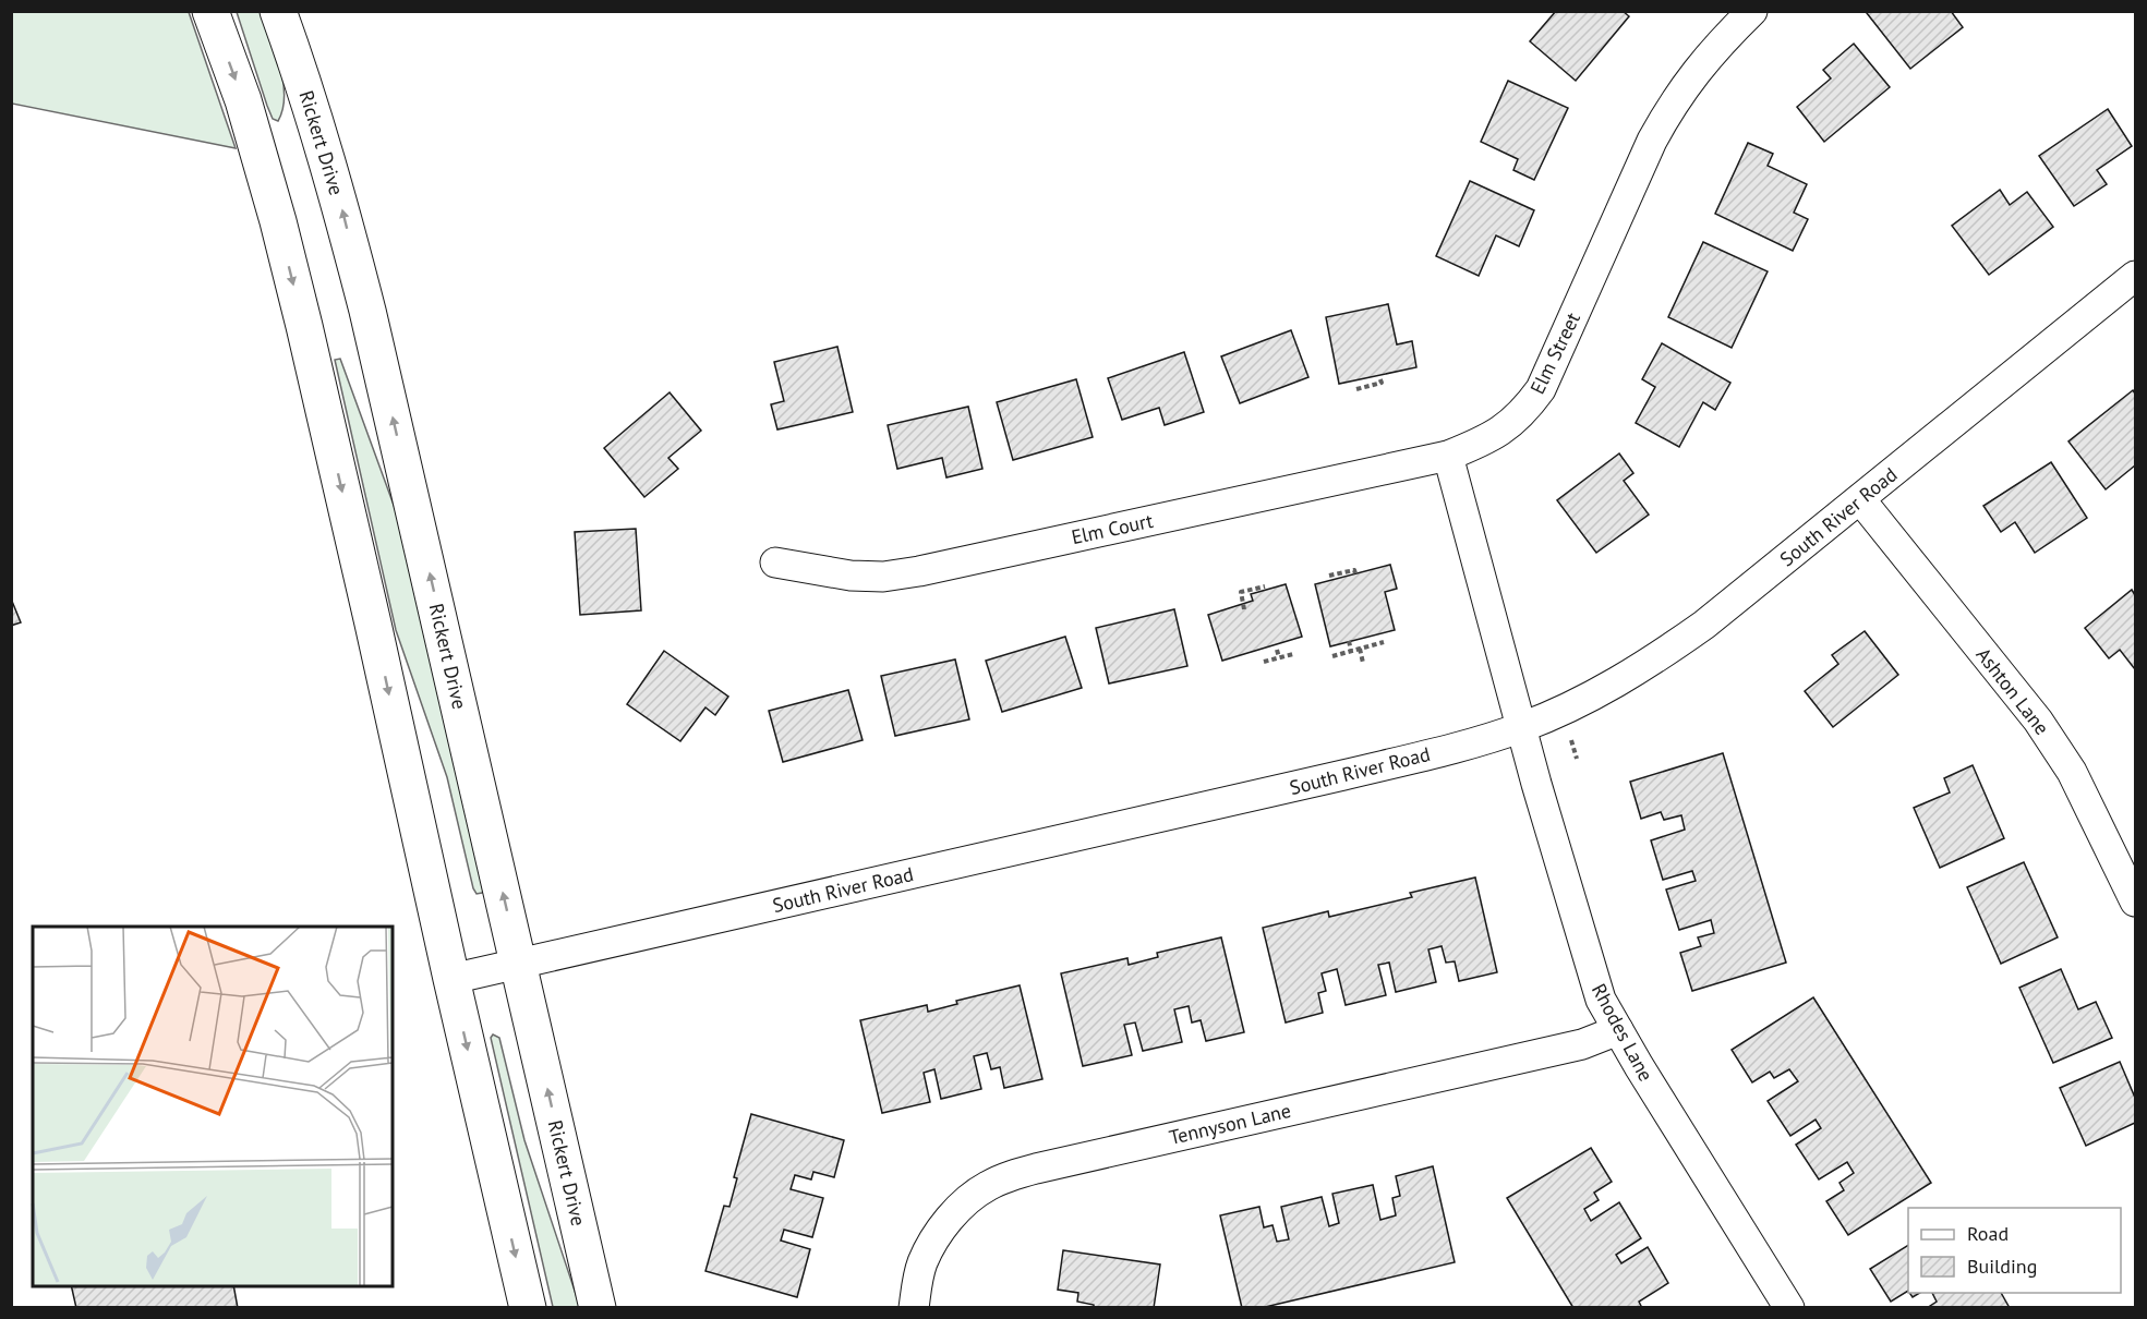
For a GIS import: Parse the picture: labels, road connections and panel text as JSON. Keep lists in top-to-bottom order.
{
  "streets": {
    "street": [
      "Rickert Drive",
      "Elm Street",
      "South River Road",
      "Elm Court",
      "Ashton Lane",
      "Rhodes Lane",
      "Tennyson Lane"
    ]
  },
  "crossings": [
    ["Rickert Drive", "South River Road"],
    ["Elm Street", "Elm Court"],
    ["South River Road", "Ashton Lane"],
    ["South River Road", "Rhodes Lane"],
    ["Rhodes Lane", "Tennyson Lane"]
  ],
  "legend": ["Road", "Building"]
}
